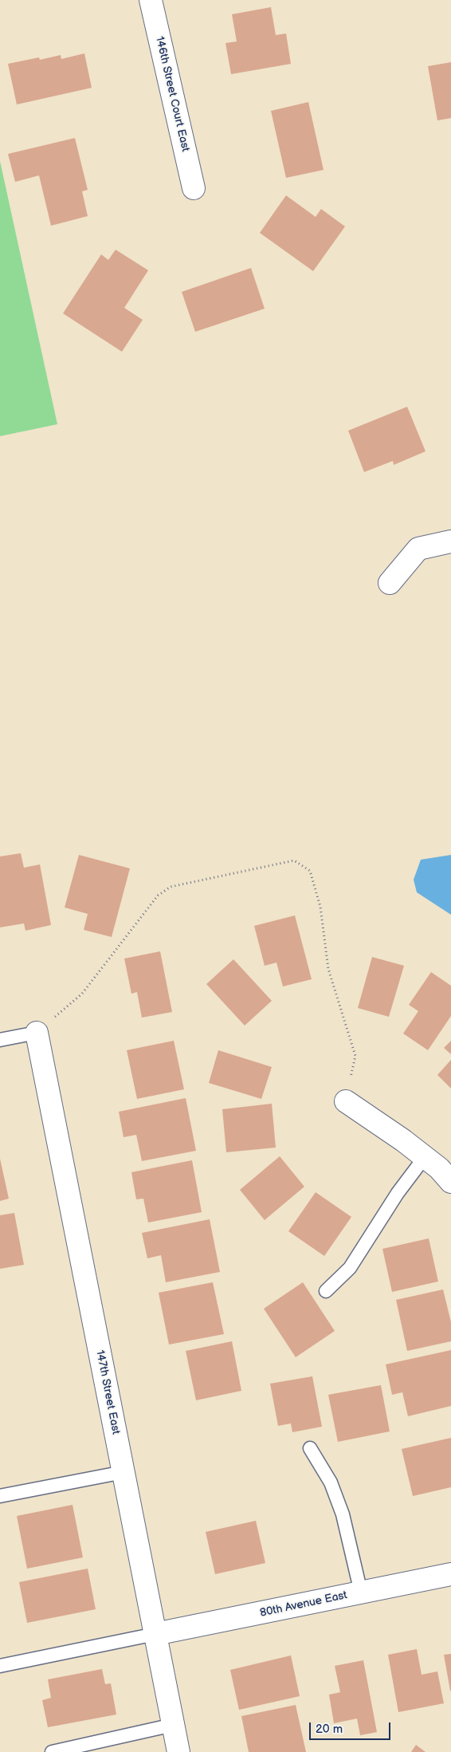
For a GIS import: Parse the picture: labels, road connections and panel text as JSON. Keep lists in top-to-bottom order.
{
  "streets": {
    "street": ["146th Street Court East", "147th Street East", "80th Avenue East"]
  },
  "crossings": [
    ["147th Street East", "80th Avenue East"]
  ],
  "scale_bar": "20 m"
}
